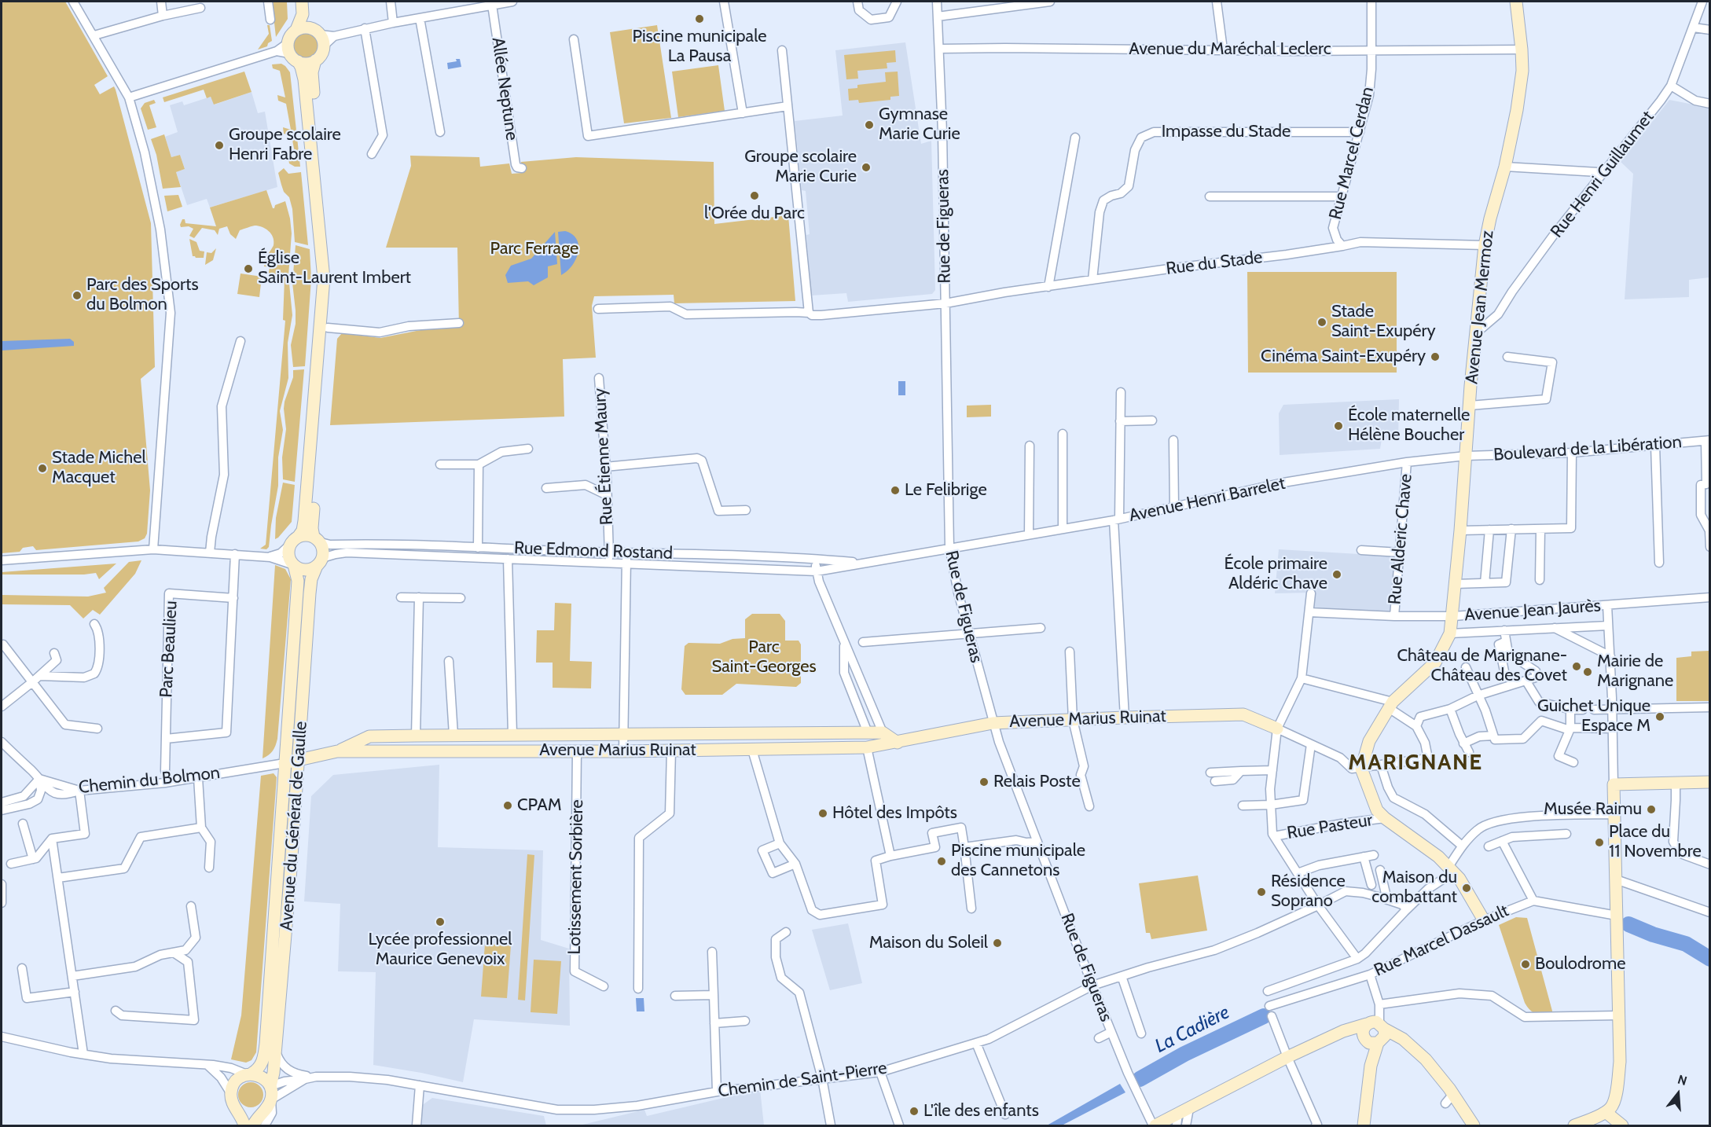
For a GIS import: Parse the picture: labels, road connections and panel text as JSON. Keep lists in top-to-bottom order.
{
  "streets": {
    "street": [
      "Avenue du Maréchal Leclerc",
      "Allée Neptune",
      "Impasse du Stade",
      "Rue Marcel Cerdan",
      "Rue Henri Guillaumet",
      "Rue de Figueras",
      "Rue du Stade",
      "Avenue Jean Mermoz",
      "Boulevard de la Libération",
      "Rue Étienne Maury",
      "Avenue Henri Barrelet",
      "Rue Alderic Chave",
      "Rue Edmond Rostand",
      "Avenue Jean Jaurès",
      "Parc Beaulieu",
      "Avenue Marius Ruinat",
      "Chemin du Bolmon",
      "Avenue du Général de Gaulle",
      "Rue Pasteur",
      "Lotissement Sorbière",
      "Rue Marcel Dassault",
      "Chemin de Saint-Pierre"
    ]
  },
  "crossings": [
    ["Avenue du Maréchal Leclerc", "Rue Marcel Cerdan"],
    ["Avenue du Maréchal Leclerc", "Rue de Figueras"],
    ["Avenue du Maréchal Leclerc", "Avenue Jean Mermoz"],
    ["Impasse du Stade", "Rue Marcel Cerdan"],
    ["Impasse du Stade", "Rue du Stade"],
    ["Rue Marcel Cerdan", "Rue du Stade"],
    ["Rue Henri Guillaumet", "Avenue Jean Mermoz"],
    ["Rue de Figueras", "Rue du Stade"],
    ["Rue de Figueras", "Avenue Henri Barrelet"],
    ["Rue de Figueras", "Rue Edmond Rostand"],
    ["Rue de Figueras", "Avenue Marius Ruinat"],
    ["Rue de Figueras", "Chemin de Saint-Pierre"],
    ["Rue du Stade", "Avenue Jean Mermoz"],
    ["Avenue Jean Mermoz", "Boulevard de la Libération"],
    ["Avenue Jean Mermoz", "Avenue Henri Barrelet"],
    ["Avenue Jean Mermoz", "Rue Alderic Chave"],
    ["Avenue Jean Mermoz", "Avenue Jean Jaurès"],
    ["Boulevard de la Libération", "Avenue Henri Barrelet"],
    ["Rue Étienne Maury", "Rue Edmond Rostand"],
    ["Avenue Henri Barrelet", "Rue Alderic Chave"],
    ["Avenue Henri Barrelet", "Rue Edmond Rostand"],
    ["Rue Alderic Chave", "Avenue Jean Jaurès"],
    ["Rue Edmond Rostand", "Avenue du Général de Gaulle"],
    ["Avenue Marius Ruinat", "Chemin du Bolmon"],
    ["Avenue Marius Ruinat", "Avenue du Général de Gaulle"],
    ["Avenue Marius Ruinat", "Lotissement Sorbière"],
    ["Chemin du Bolmon", "Avenue du Général de Gaulle"],
    ["Avenue du Général de Gaulle", "Chemin de Saint-Pierre"]
  ],
  "districts": ["MARIGNANE"],
  "water": ["La Cadière"],
  "parks": ["Parc Ferrage", "Parc Saint-Georges"],
  "places": [
    "Piscine municipale La Pausa",
    "Gymnase Marie Curie",
    "Groupe scolaire Henri Fabre",
    "Groupe scolaire Marie Curie",
    "l'Orée du Parc",
    "Église Saint-Laurent Imbert",
    "Parc des Sports du Bolmon",
    "Stade Saint-Exupéry",
    "Cinéma Saint-Exupéry",
    "École maternelle Hélène Boucher",
    "Stade Michel Macquet",
    "Le Felibrige",
    "École primaire Aldéric Chave",
    "Château de Marignane- Château des Covet",
    "Mairie de Marignane",
    "Guichet Unique Espace M",
    "Relais Poste",
    "CPAM",
    "Musée Raimu",
    "Hôtel des Impôts",
    "Place du 11 Novembre",
    "Piscine municipale des Cannetons",
    "Maison du combattant",
    "Résidence Soprano",
    "Lycée professionnel Maurice Genevoix",
    "Maison du Soleil",
    "Boulodrome",
    "L'île des enfants"
  ],
  "north": "top"
}
